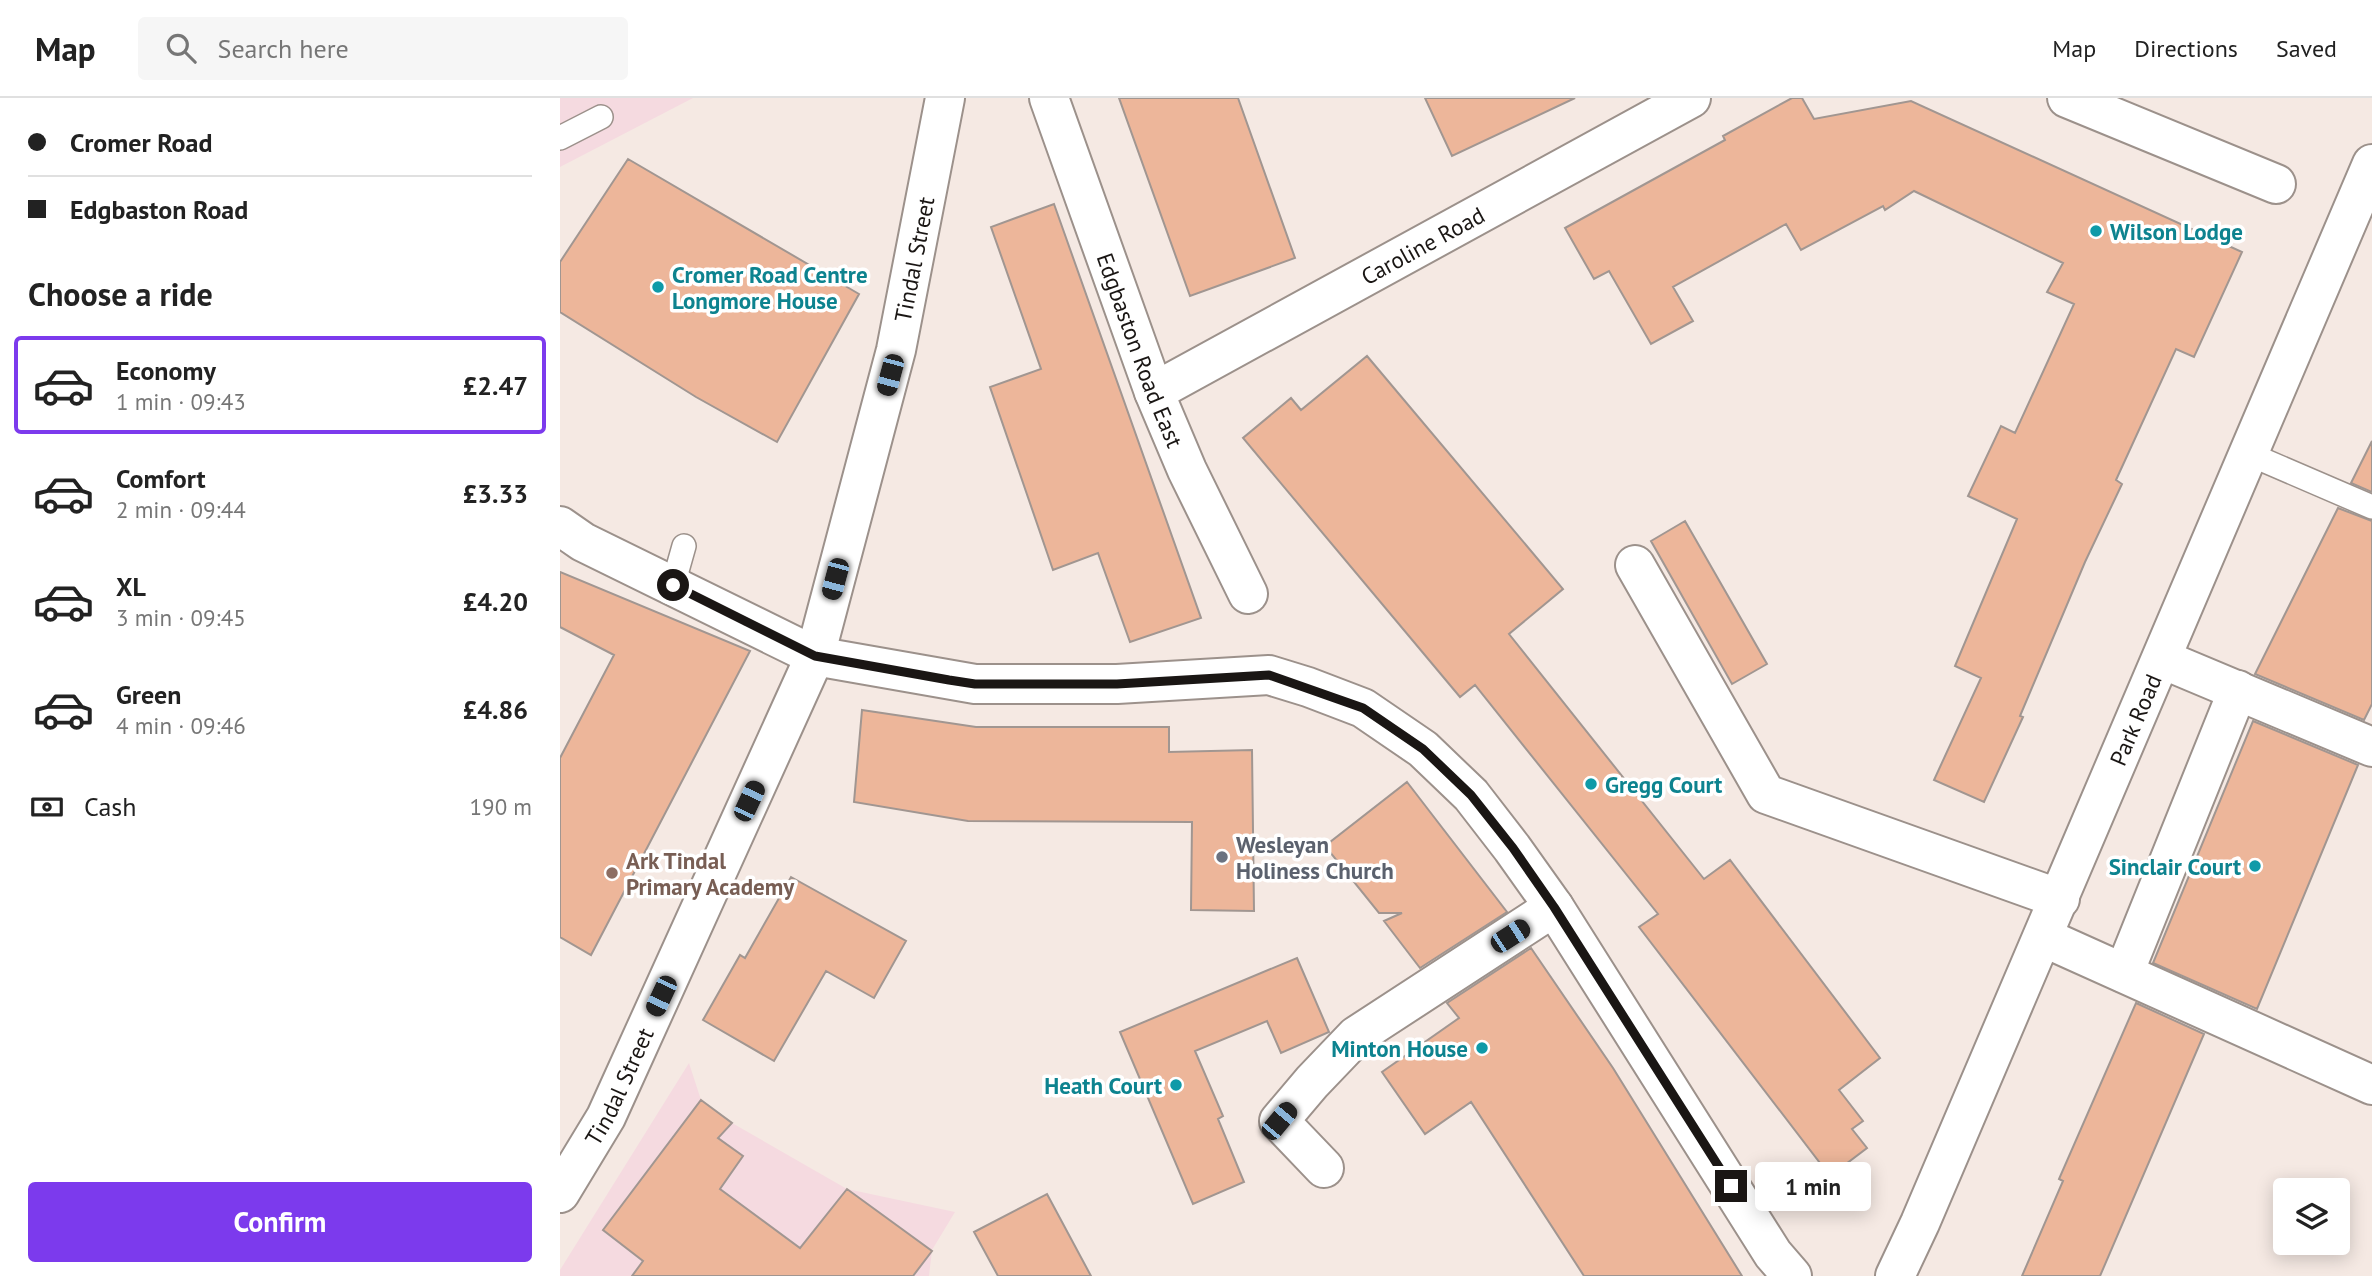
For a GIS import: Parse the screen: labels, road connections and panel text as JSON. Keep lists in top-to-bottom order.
{
  "streets": {
    "street": [
      "Caroline Road",
      "Tindal Street",
      "Edgbaston Road East",
      "Park Road"
    ]
  },
  "crossings": [
    ["Caroline Road", "Edgbaston Road East"]
  ],
  "places": [
    "Wilson Lodge",
    "Cromer Road Centre Longmore House",
    "Gregg Court",
    "Wesleyan Holiness Church",
    "Sinclair Court",
    "Ark Tindal Primary Academy",
    "Minton House",
    "Heath Court"
  ],
  "page": {
    "header": "Map",
    "search": "Search here",
    "nav": ["Map", "Directions", "Saved"],
    "banner": ["Cromer Road", "Edgbaston Road"],
    "heading": "Choose a ride",
    "list": [
      {
        "name": "Economy",
        "note": "1 min · 09:43",
        "value": "£2.47"
      },
      {
        "name": "Comfort",
        "note": "2 min · 09:44",
        "value": "£3.33"
      },
      {
        "name": "XL",
        "note": "3 min · 09:45",
        "value": "£4.20"
      },
      {
        "name": "Green",
        "note": "4 min · 09:46",
        "value": "£4.86"
      }
    ],
    "pay": ["Cash", "190 m"],
    "bubble": "1 min",
    "buttons": "Confirm"
  }
}
